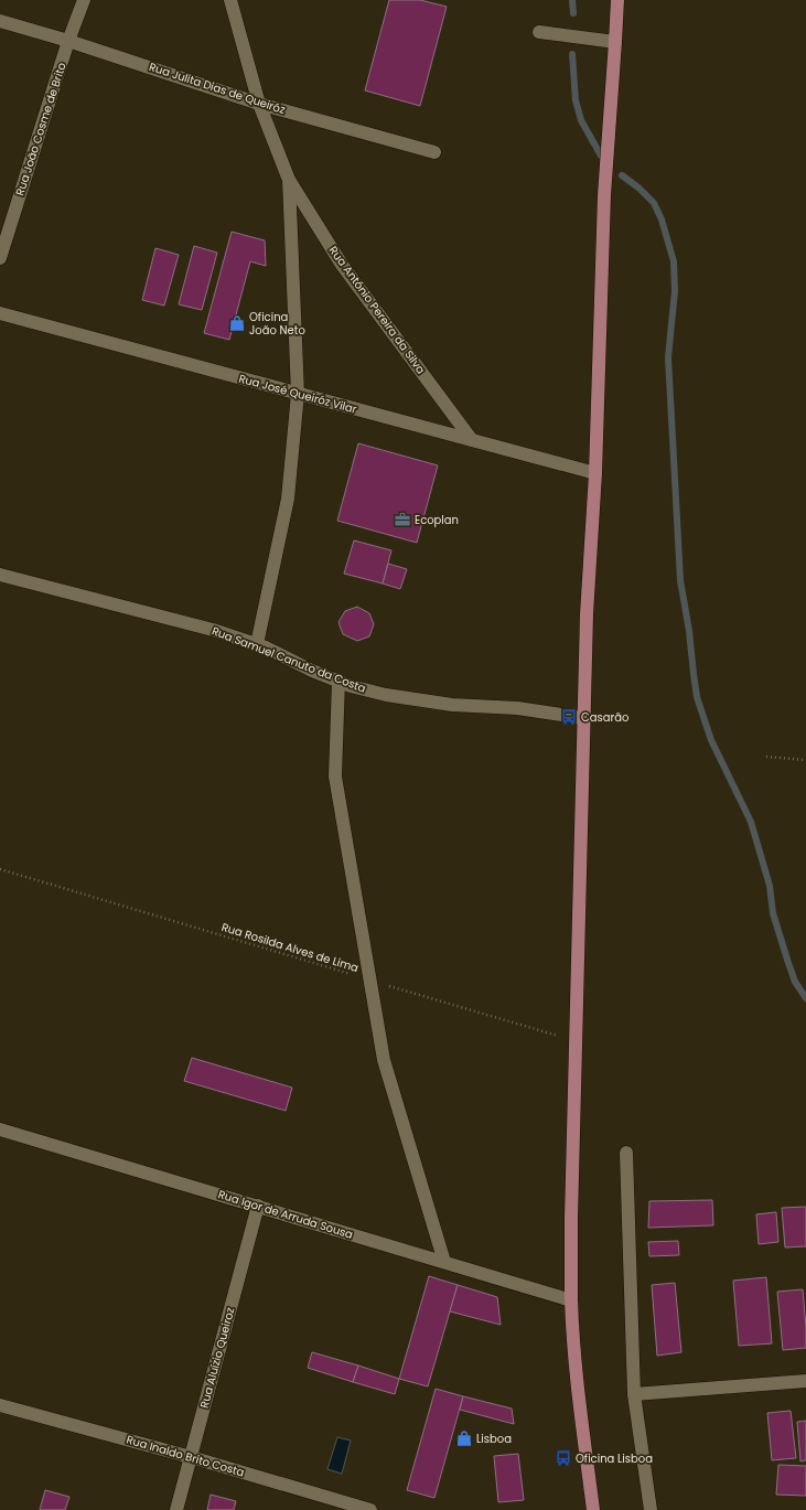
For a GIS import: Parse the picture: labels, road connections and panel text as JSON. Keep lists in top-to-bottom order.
{
  "streets": {
    "street": [
      "Rua Julita Dias de Queiróz",
      "Rua João Cosme de Brito",
      "Rua António Pereira da Silva",
      "Rua José Queiróz Vilar",
      "Rua Samuel Canuto da Costa",
      "Rua Igor de Arruda Sousa",
      "Rua Aluízio Queiroz",
      "Rua Inaldo Brito Costa"
    ],
    "path": ["Rua Rosilda Alves de Lima"]
  },
  "crossings": [
    ["Rua Julita Dias de Queiróz", "Rua João Cosme de Brito"],
    ["Rua Julita Dias de Queiróz", "Rua António Pereira da Silva"],
    ["Rua António Pereira da Silva", "Rua José Queiróz Vilar"],
    ["Rua Igor de Arruda Sousa", "Rua Aluízio Queiroz"],
    ["Rua Aluízio Queiroz", "Rua Inaldo Brito Costa"]
  ],
  "places": {
    "shop": ["Oficina João Neto", "Lisboa"],
    "office": ["Ecoplan"],
    "bus stop": ["Casarão", "Oficina Lisboa"]
  }
}
